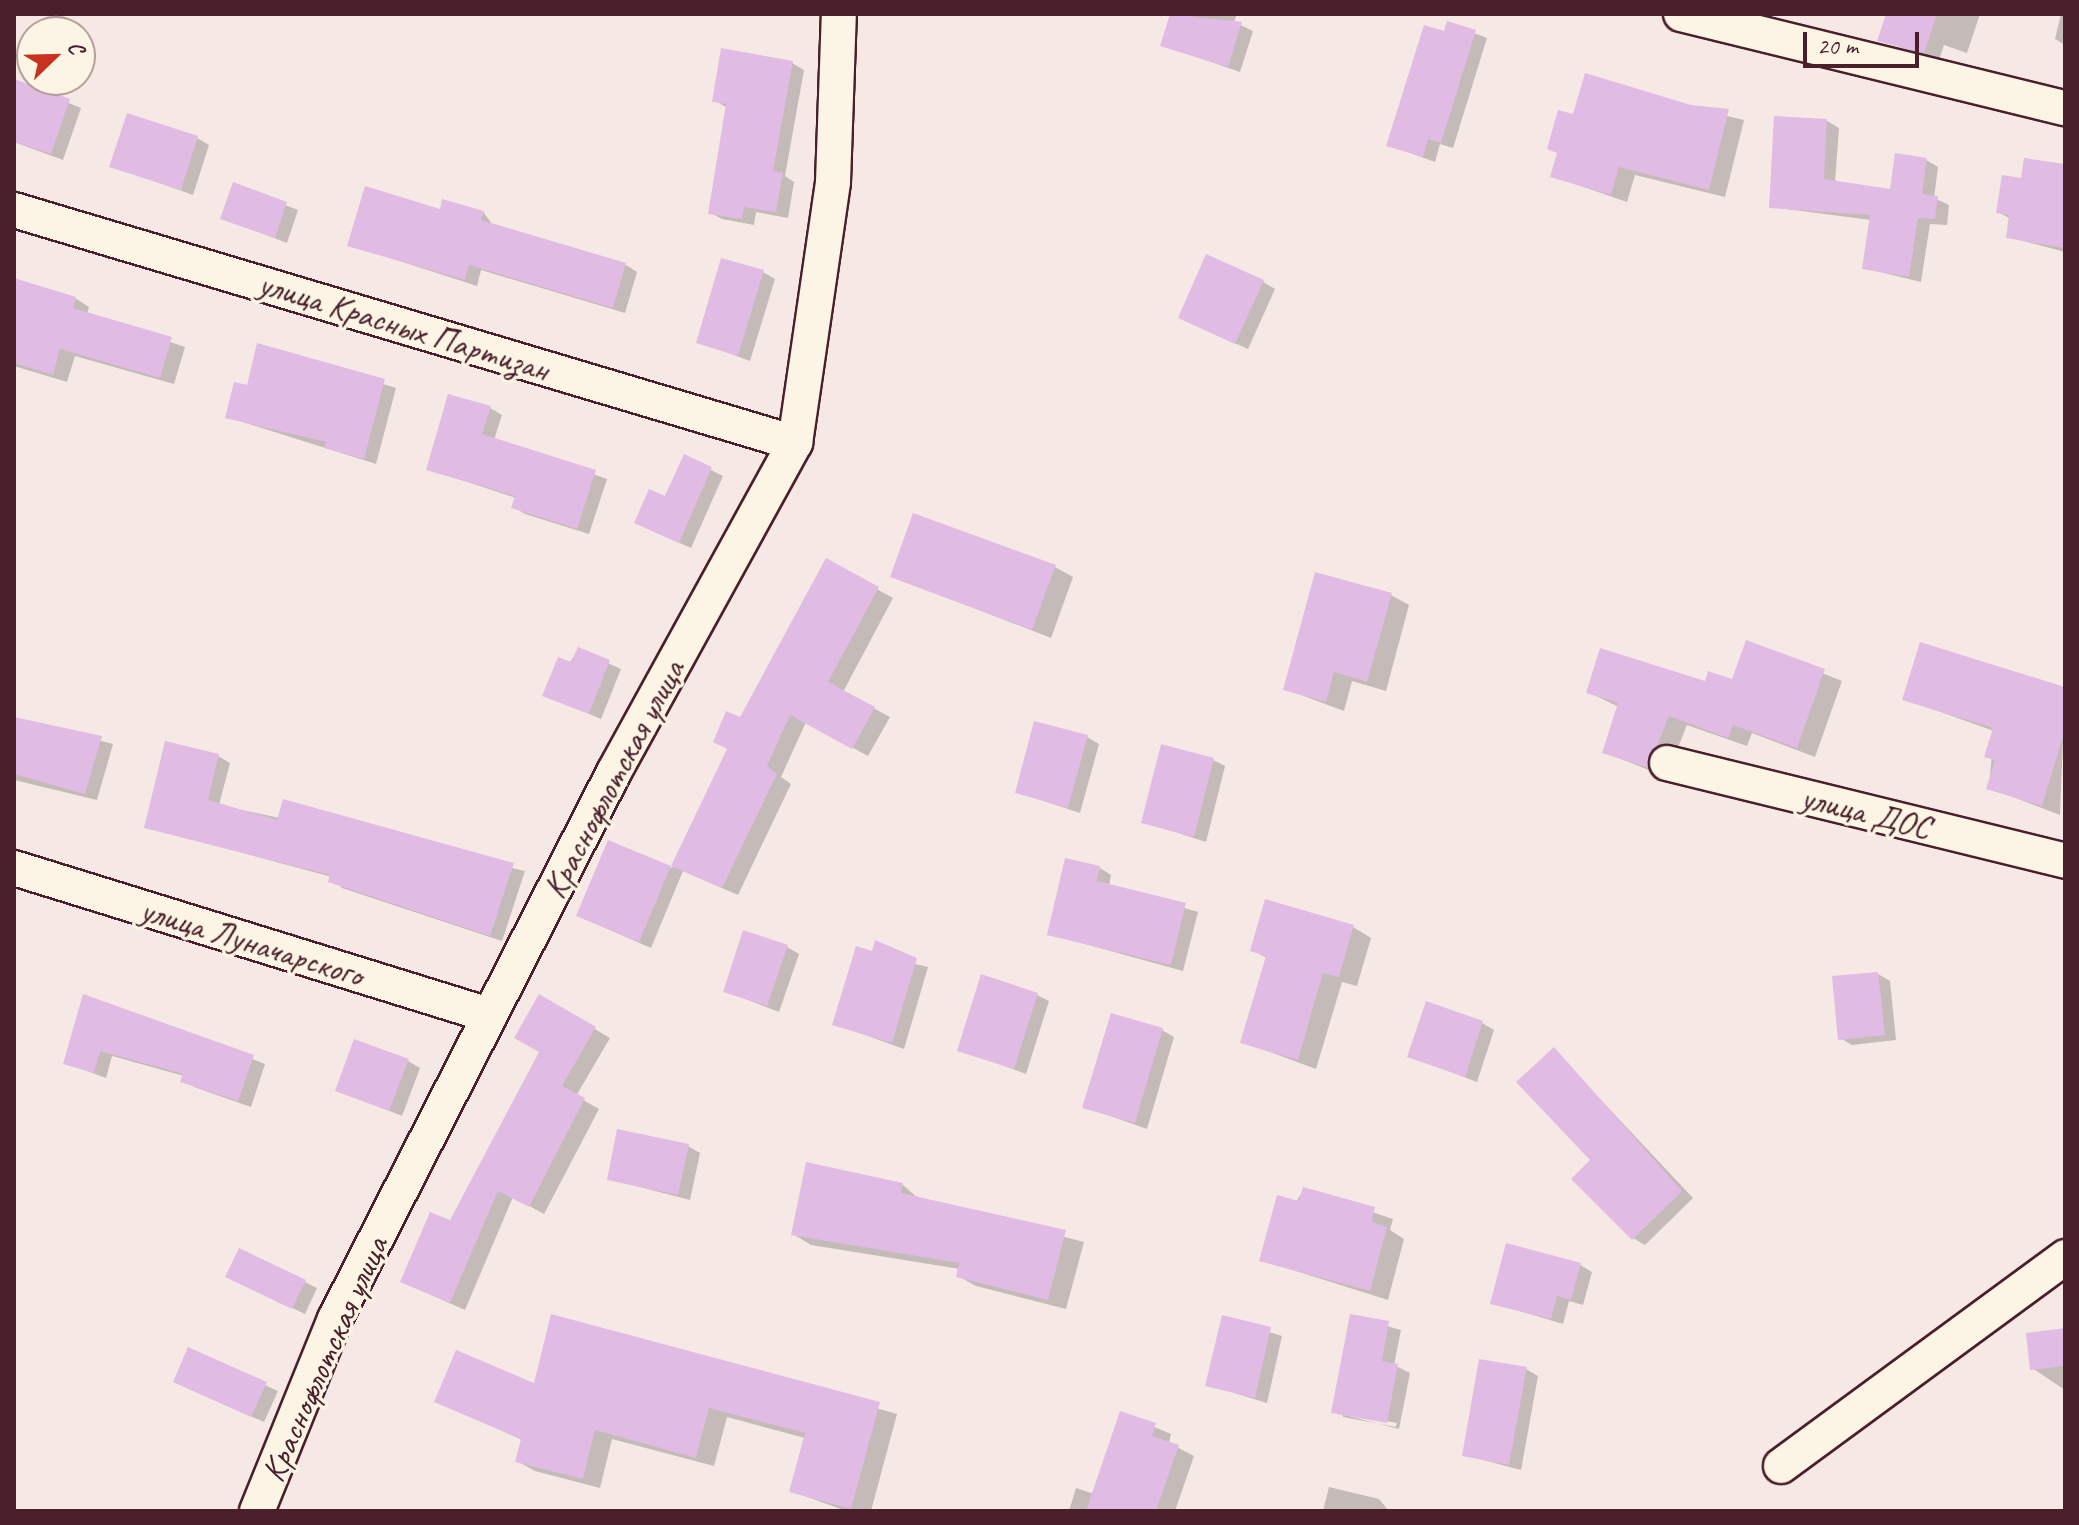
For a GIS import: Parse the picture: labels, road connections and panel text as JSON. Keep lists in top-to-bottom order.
{
  "streets": {
    "street": [
      "улица Красных Партизан",
      "Краснофлотская улица",
      "улица ДОС",
      "улица Луначарского"
    ]
  },
  "crossings": [
    ["улица Красных Партизан", "Краснофлотская улица"],
    ["Краснофлотская улица", "улица Луначарского"]
  ],
  "scale_bar": "20 m",
  "north": "top right"
}
